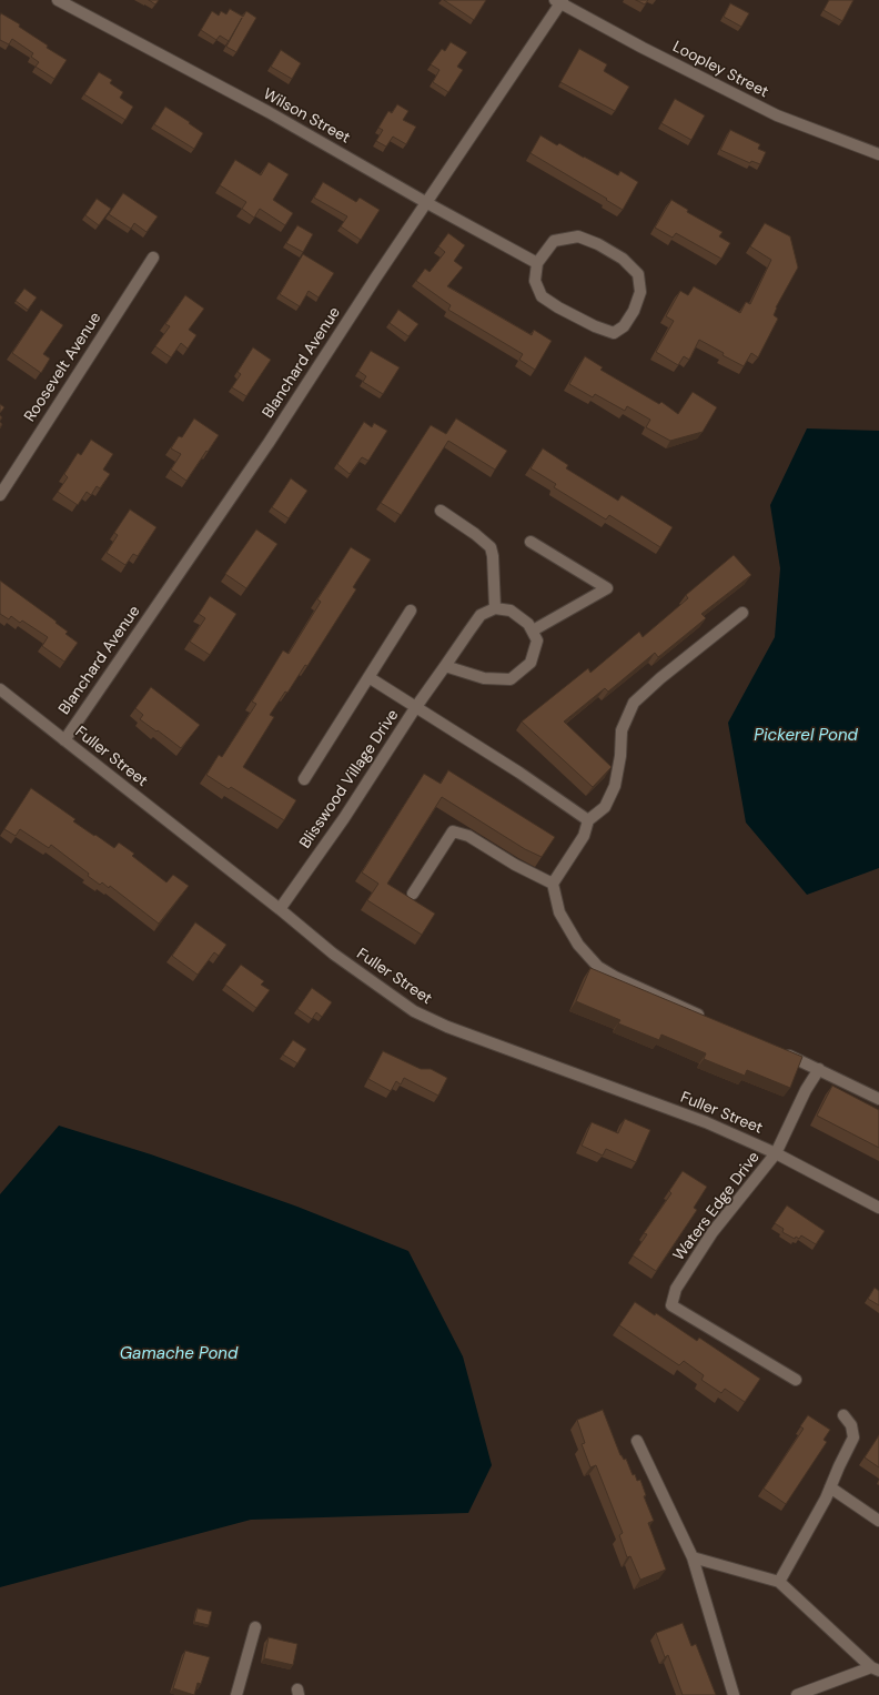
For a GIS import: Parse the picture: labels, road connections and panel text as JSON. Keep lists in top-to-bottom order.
{
  "streets": {
    "street": [
      "Loopley Street",
      "Wilson Street",
      "Blanchard Avenue",
      "Roosevelt Avenue",
      "Fuller Street",
      "Blisswood Village Drive",
      "Waters Edge Drive"
    ]
  },
  "crossings": [
    ["Loopley Street", "Blanchard Avenue"],
    ["Wilson Street", "Blanchard Avenue"],
    ["Blanchard Avenue", "Fuller Street"],
    ["Fuller Street", "Blisswood Village Drive"],
    ["Fuller Street", "Waters Edge Drive"]
  ],
  "water": ["Pickerel Pond", "Gamache Pond"]
}
